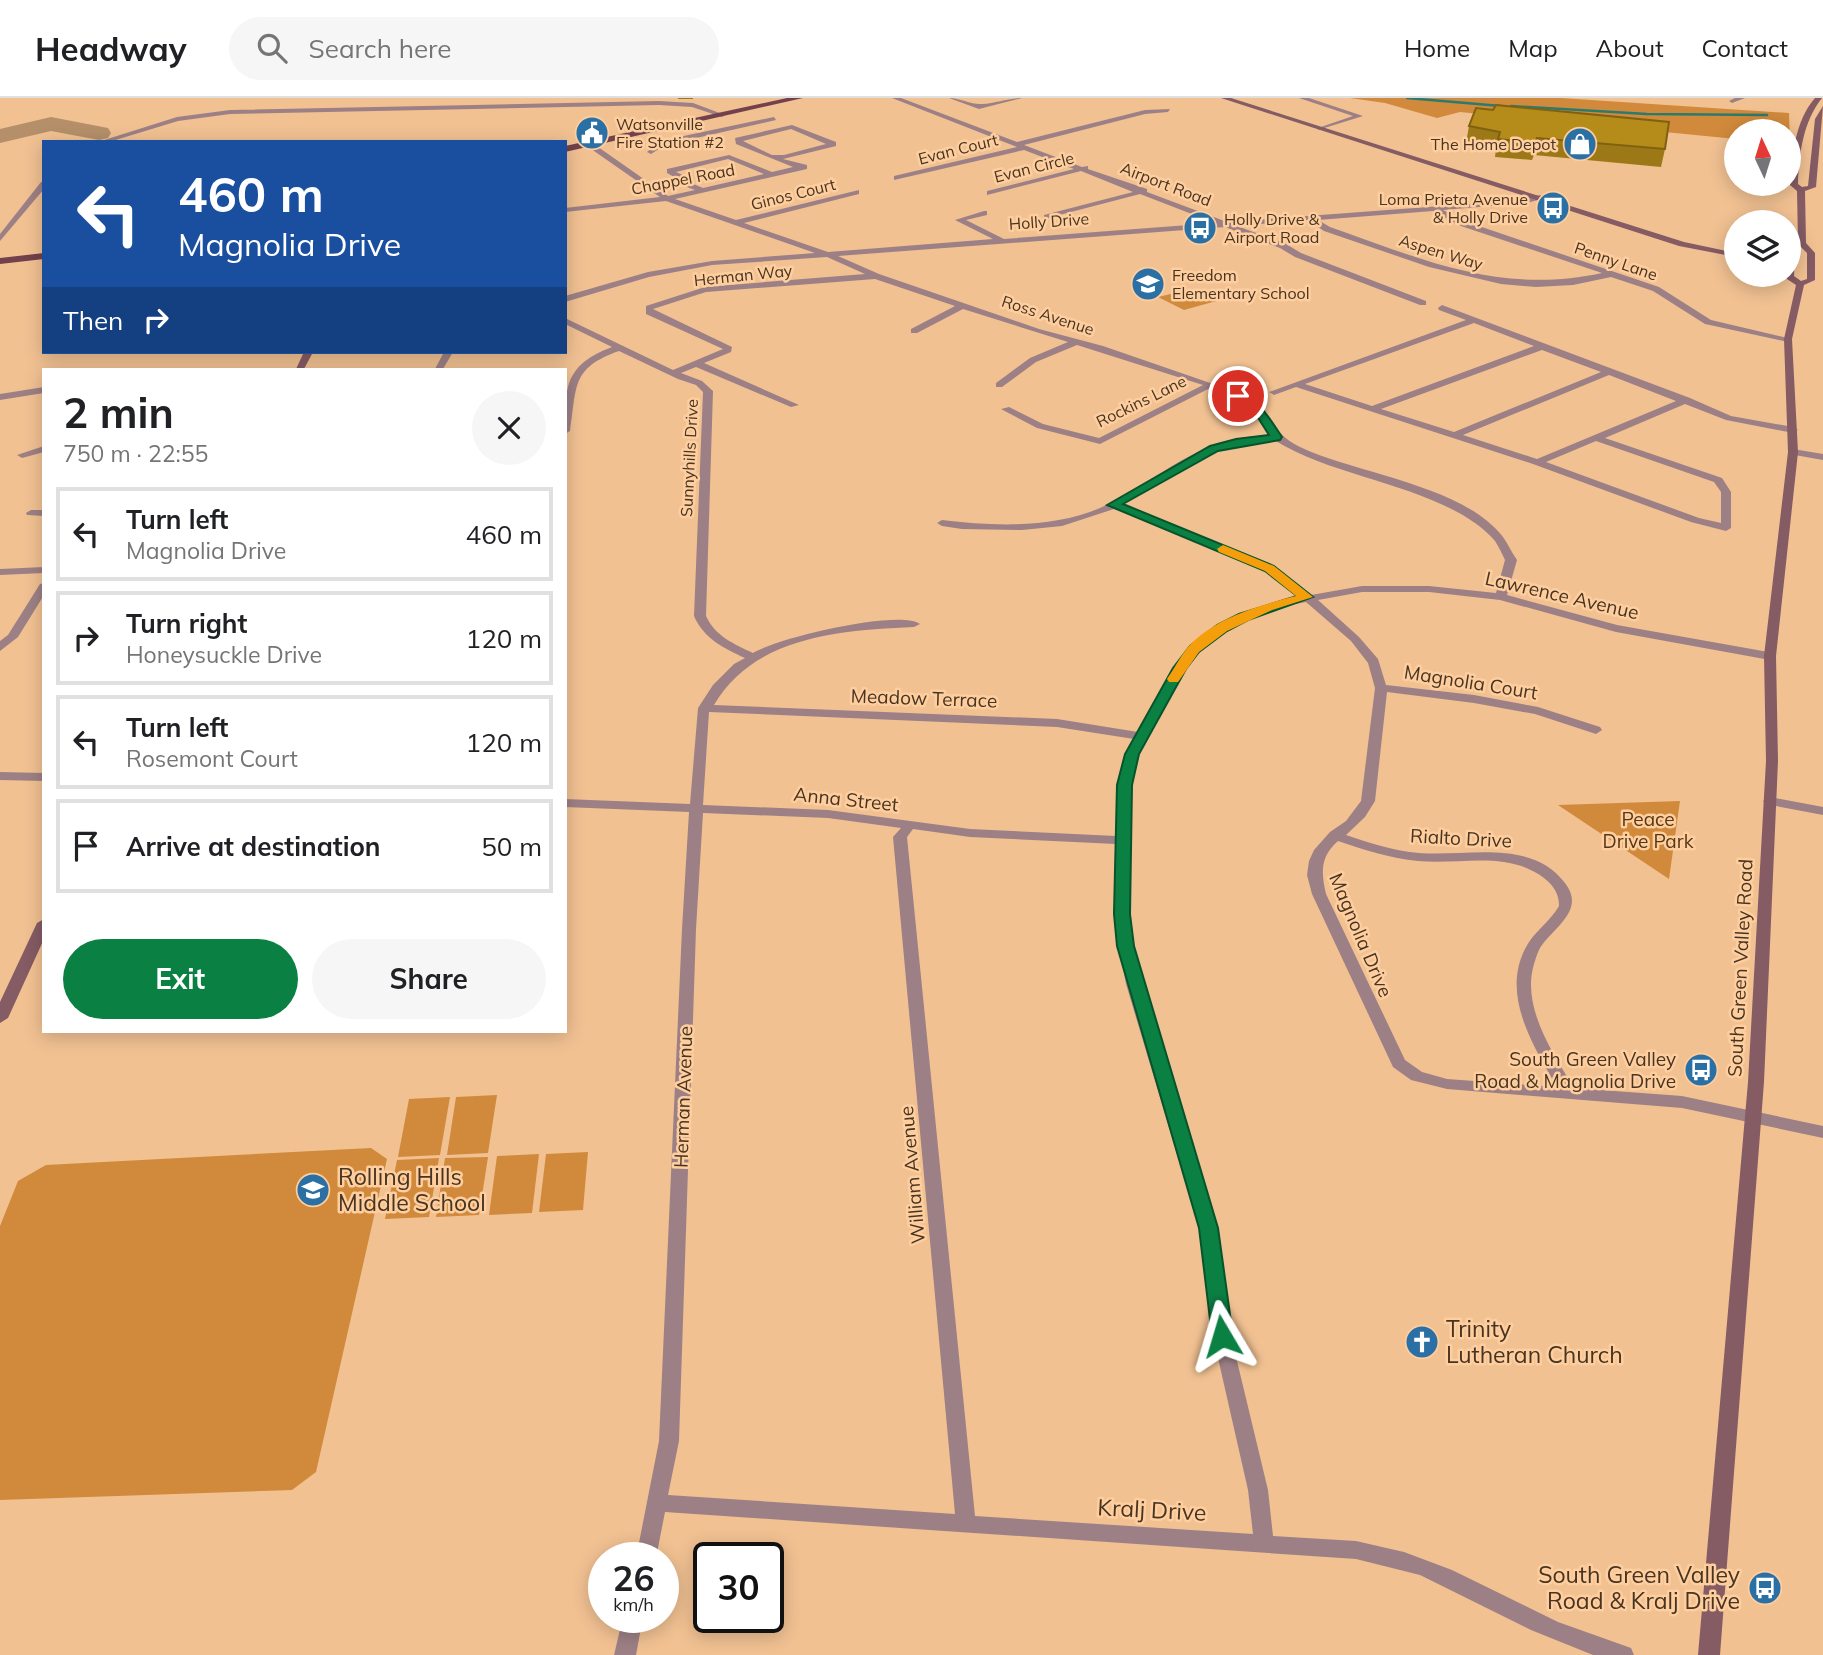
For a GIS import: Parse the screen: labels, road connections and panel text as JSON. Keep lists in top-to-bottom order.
{
  "streets": {
    "main road": ["South Green Valley Road"],
    "street": [
      "Evan Court",
      "Evan Circle",
      "Chappel Road",
      "Airport Road",
      "Ginos Court",
      "Holly Drive",
      "Aspen Way",
      "Penny Lane",
      "Herman Way",
      "Ross Avenue",
      "Rockins Lane",
      "Sunnyhills Drive",
      "Lawrence Avenue",
      "Magnolia Court",
      "Meadow Terrace",
      "Anna Street",
      "Rialto Drive",
      "Magnolia Drive",
      "Herman Avenue",
      "William Avenue",
      "Kralj Drive"
    ]
  },
  "crossings": [
    ["Evan Court", "Airport Road"],
    ["Evan Circle", "Airport Road"],
    ["Airport Road", "Holly Drive"],
    ["Holly Drive", "Aspen Way"],
    ["Holly Drive", "Penny Lane"],
    ["Aspen Way", "Penny Lane"],
    ["Penny Lane", "South Green Valley Road"],
    ["Herman Way", "Ross Avenue"],
    ["Herman Way", "Sunnyhills Drive"],
    ["Ross Avenue", "Rockins Lane"],
    ["Sunnyhills Drive", "Herman Avenue"],
    ["Lawrence Avenue", "Meadow Terrace"],
    ["Lawrence Avenue", "Anna Street"],
    ["Lawrence Avenue", "Magnolia Drive"],
    ["Lawrence Avenue", "South Green Valley Road"],
    ["Lawrence Avenue", "Kralj Drive"],
    ["Magnolia Court", "Magnolia Drive"],
    ["Meadow Terrace", "Herman Avenue"],
    ["Anna Street", "Herman Avenue"],
    ["Anna Street", "William Avenue"],
    ["Rialto Drive", "Magnolia Drive"],
    ["Magnolia Drive", "South Green Valley Road"],
    ["Herman Avenue", "Kralj Drive"],
    ["William Avenue", "Kralj Drive"]
  ],
  "parks": ["Peace Drive Park"],
  "places": {
    "public building": ["Watsonville Fire Station #2"],
    "shop": ["The Home Depot"],
    "bus stop": [
      "Loma Prieta Avenue & Holly Drive",
      "Holly Drive & Airport Road",
      "South Green Valley Road & Magnolia Drive",
      "South Green Valley Road & Kralj Drive"
    ],
    "school or university": ["Freedom Elementary School", "Rolling Hills Middle School"],
    "church": ["Trinity Lutheran Church"]
  },
  "north": "top",
  "page": {
    "header": "Headway",
    "search": "Search here",
    "nav": [
      "Home",
      "Map",
      "About",
      "Contact"
    ],
    "turn": ["460 m", "Magnolia Drive"],
    "then": "Then",
    "heading": ["2 min", "750 m · 22:55"],
    "list": [
      {
        "name": "Turn left",
        "note": "Magnolia Drive",
        "value": "460 m"
      },
      {
        "name": "Turn right",
        "note": "Honeysuckle Drive",
        "value": "120 m"
      },
      {
        "name": "Turn left",
        "note": "Rosemont Court",
        "value": "120 m"
      },
      {
        "name": "Arrive at destination",
        "value": "50 m"
      }
    ],
    "buttons": ["Exit", "Share"],
    "speed": "26 km/h",
    "limit": "30"
  }
}
